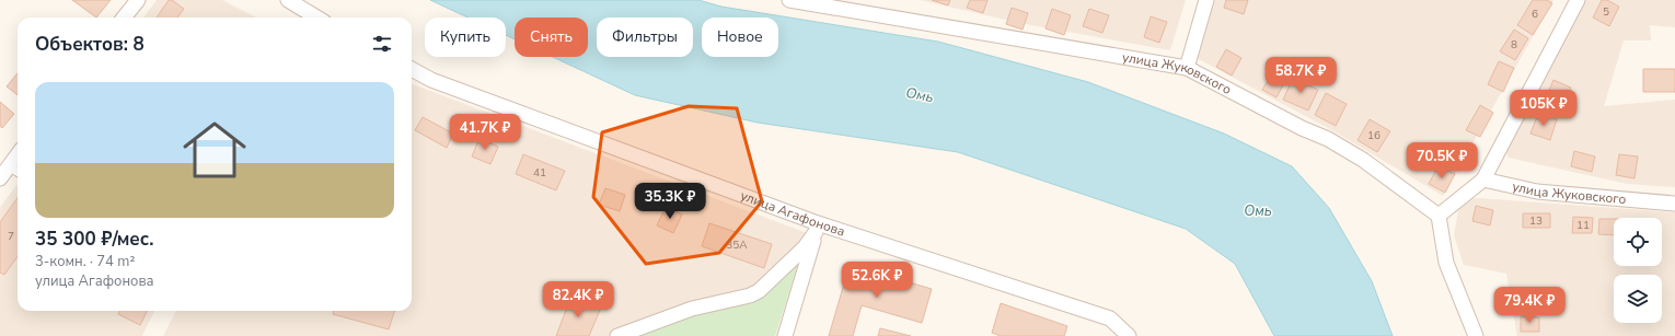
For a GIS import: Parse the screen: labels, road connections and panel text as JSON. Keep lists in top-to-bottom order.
{
  "streets": {
    "street": ["улица Жуковского", "улица Агафонова"]
  },
  "water": ["Омь"],
  "house_numbers": [
    "5",
    "6",
    "8",
    "16",
    "41",
    "13",
    "11",
    "7",
    "35А"
  ],
  "page": {
    "chip": [
      "Купить",
      "Снять",
      "Фильтры",
      "Новое"
    ],
    "heading": "Объектов: 8",
    "price": [
      "58.7K ₽",
      "105K ₽",
      "41.7K ₽",
      "70.5K ₽",
      "35.3K ₽",
      "52.6K ₽",
      "82.4K ₽",
      "79.4K ₽"
    ],
    "list": [
      {
        "name": "35 300 ₽/мес.",
        "note": "3-комн. · 74 m² · улица Агафонова"
      }
    ]
  }
}
